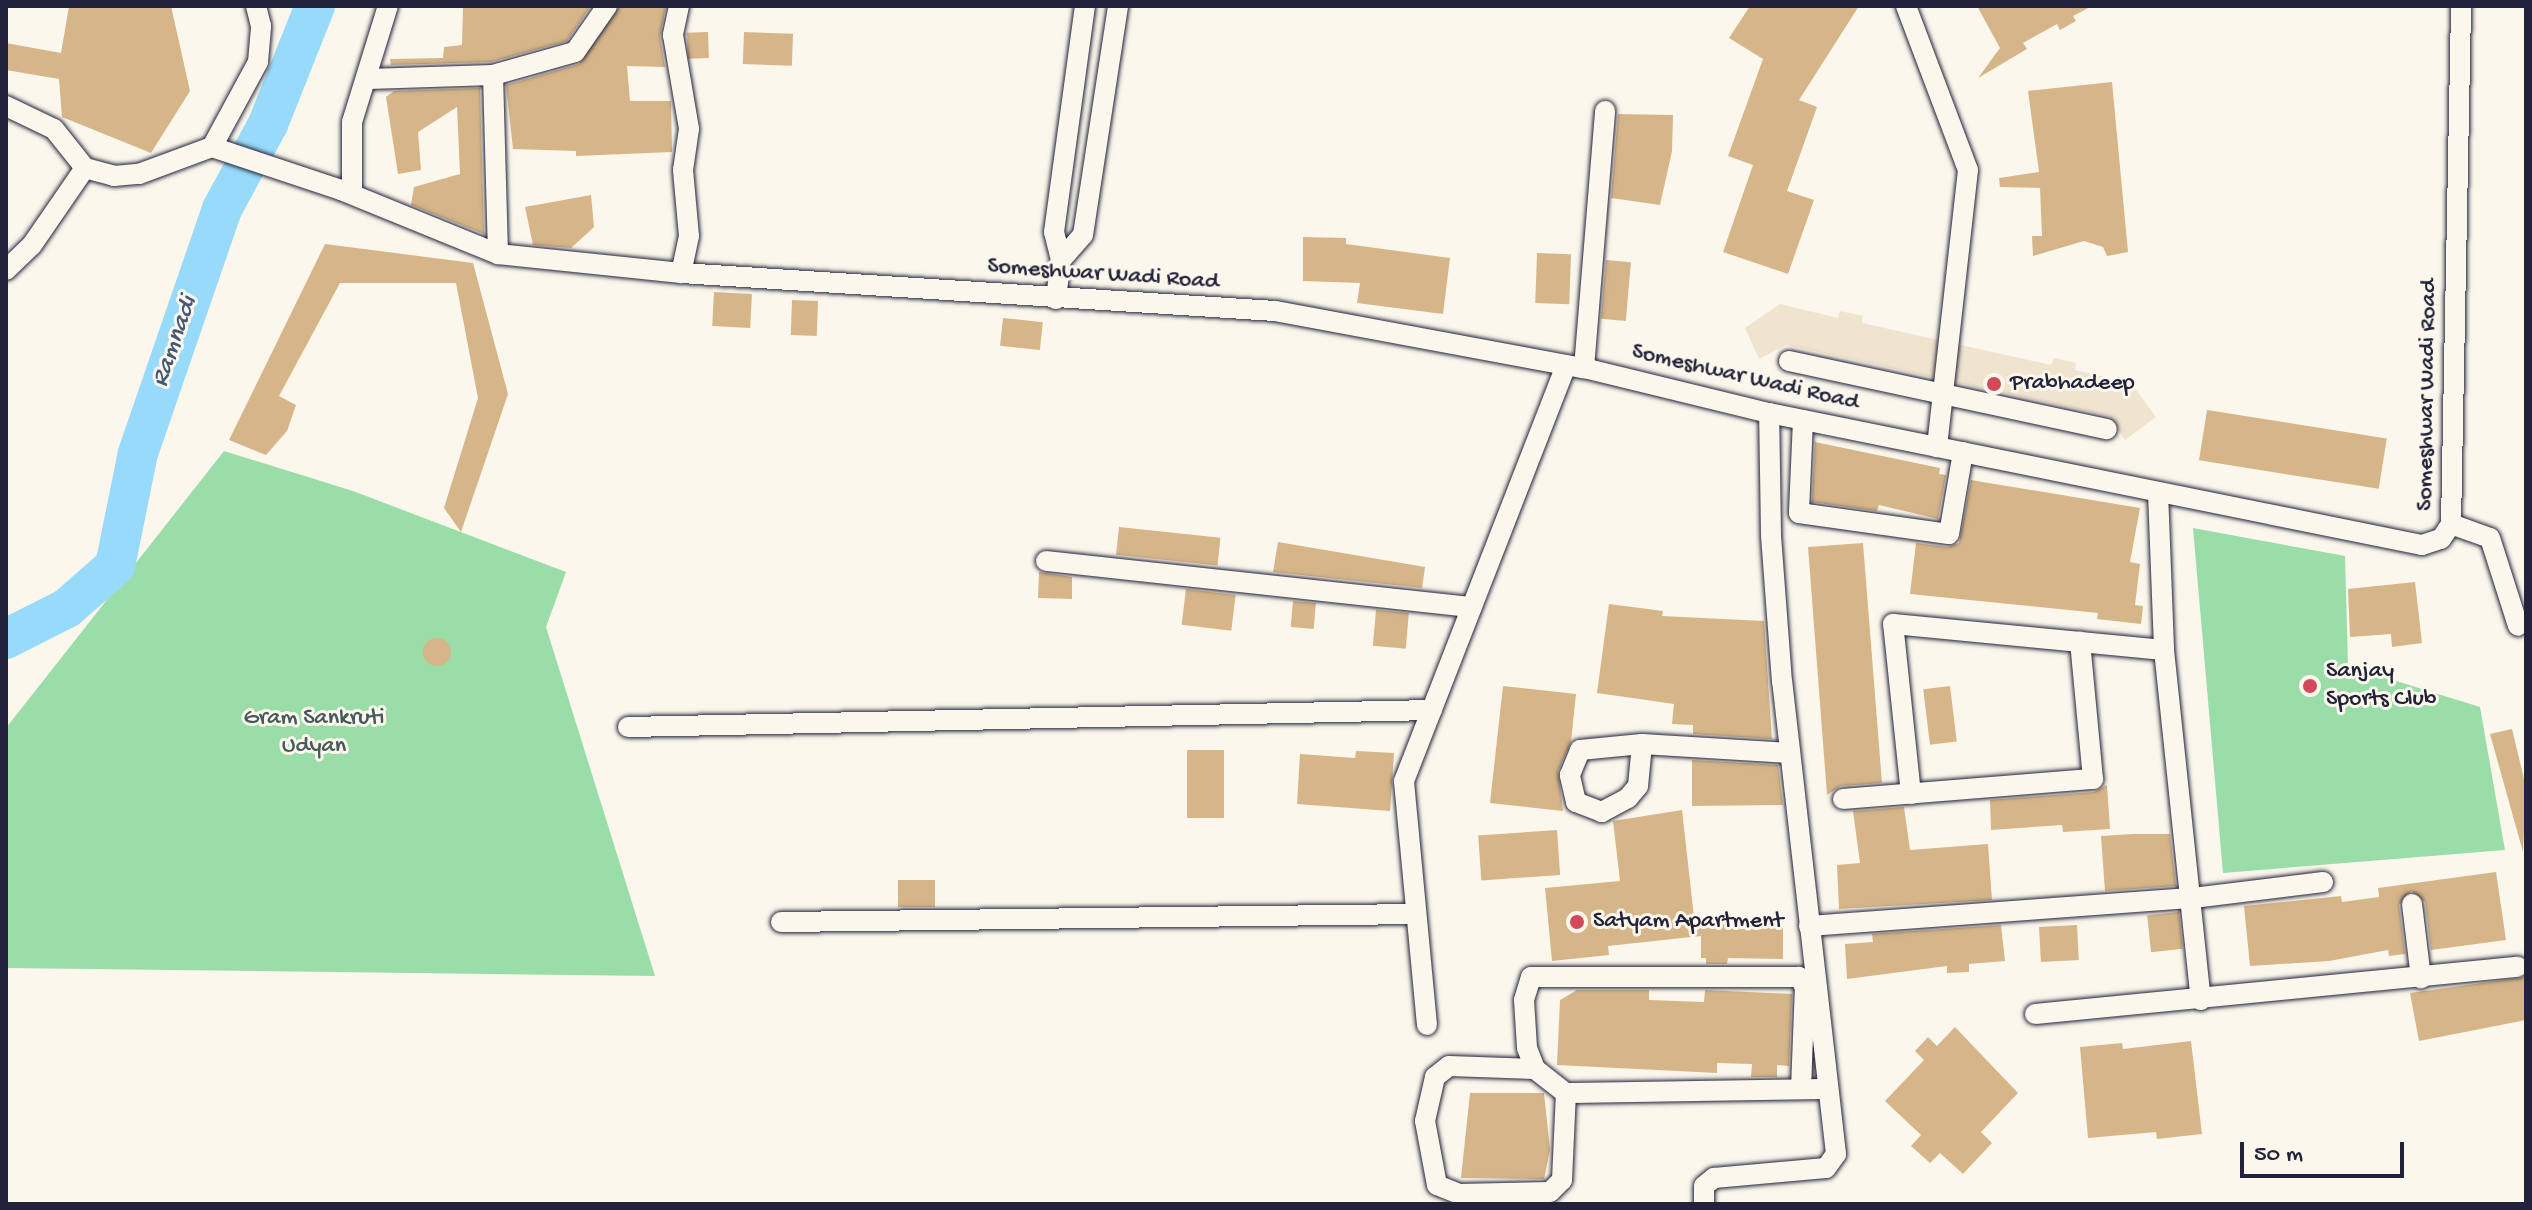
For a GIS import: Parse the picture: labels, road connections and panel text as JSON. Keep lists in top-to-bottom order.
{
  "streets": {
    "street": ["Someshwar Wadi Road"]
  },
  "water": ["Ramnadi"],
  "parks": ["Gram Sankruti Udyan"],
  "places": ["Prabhadeep", "Sanjay Sports Club", "Satyam Apartment"],
  "scale_bar": "50 m"
}
